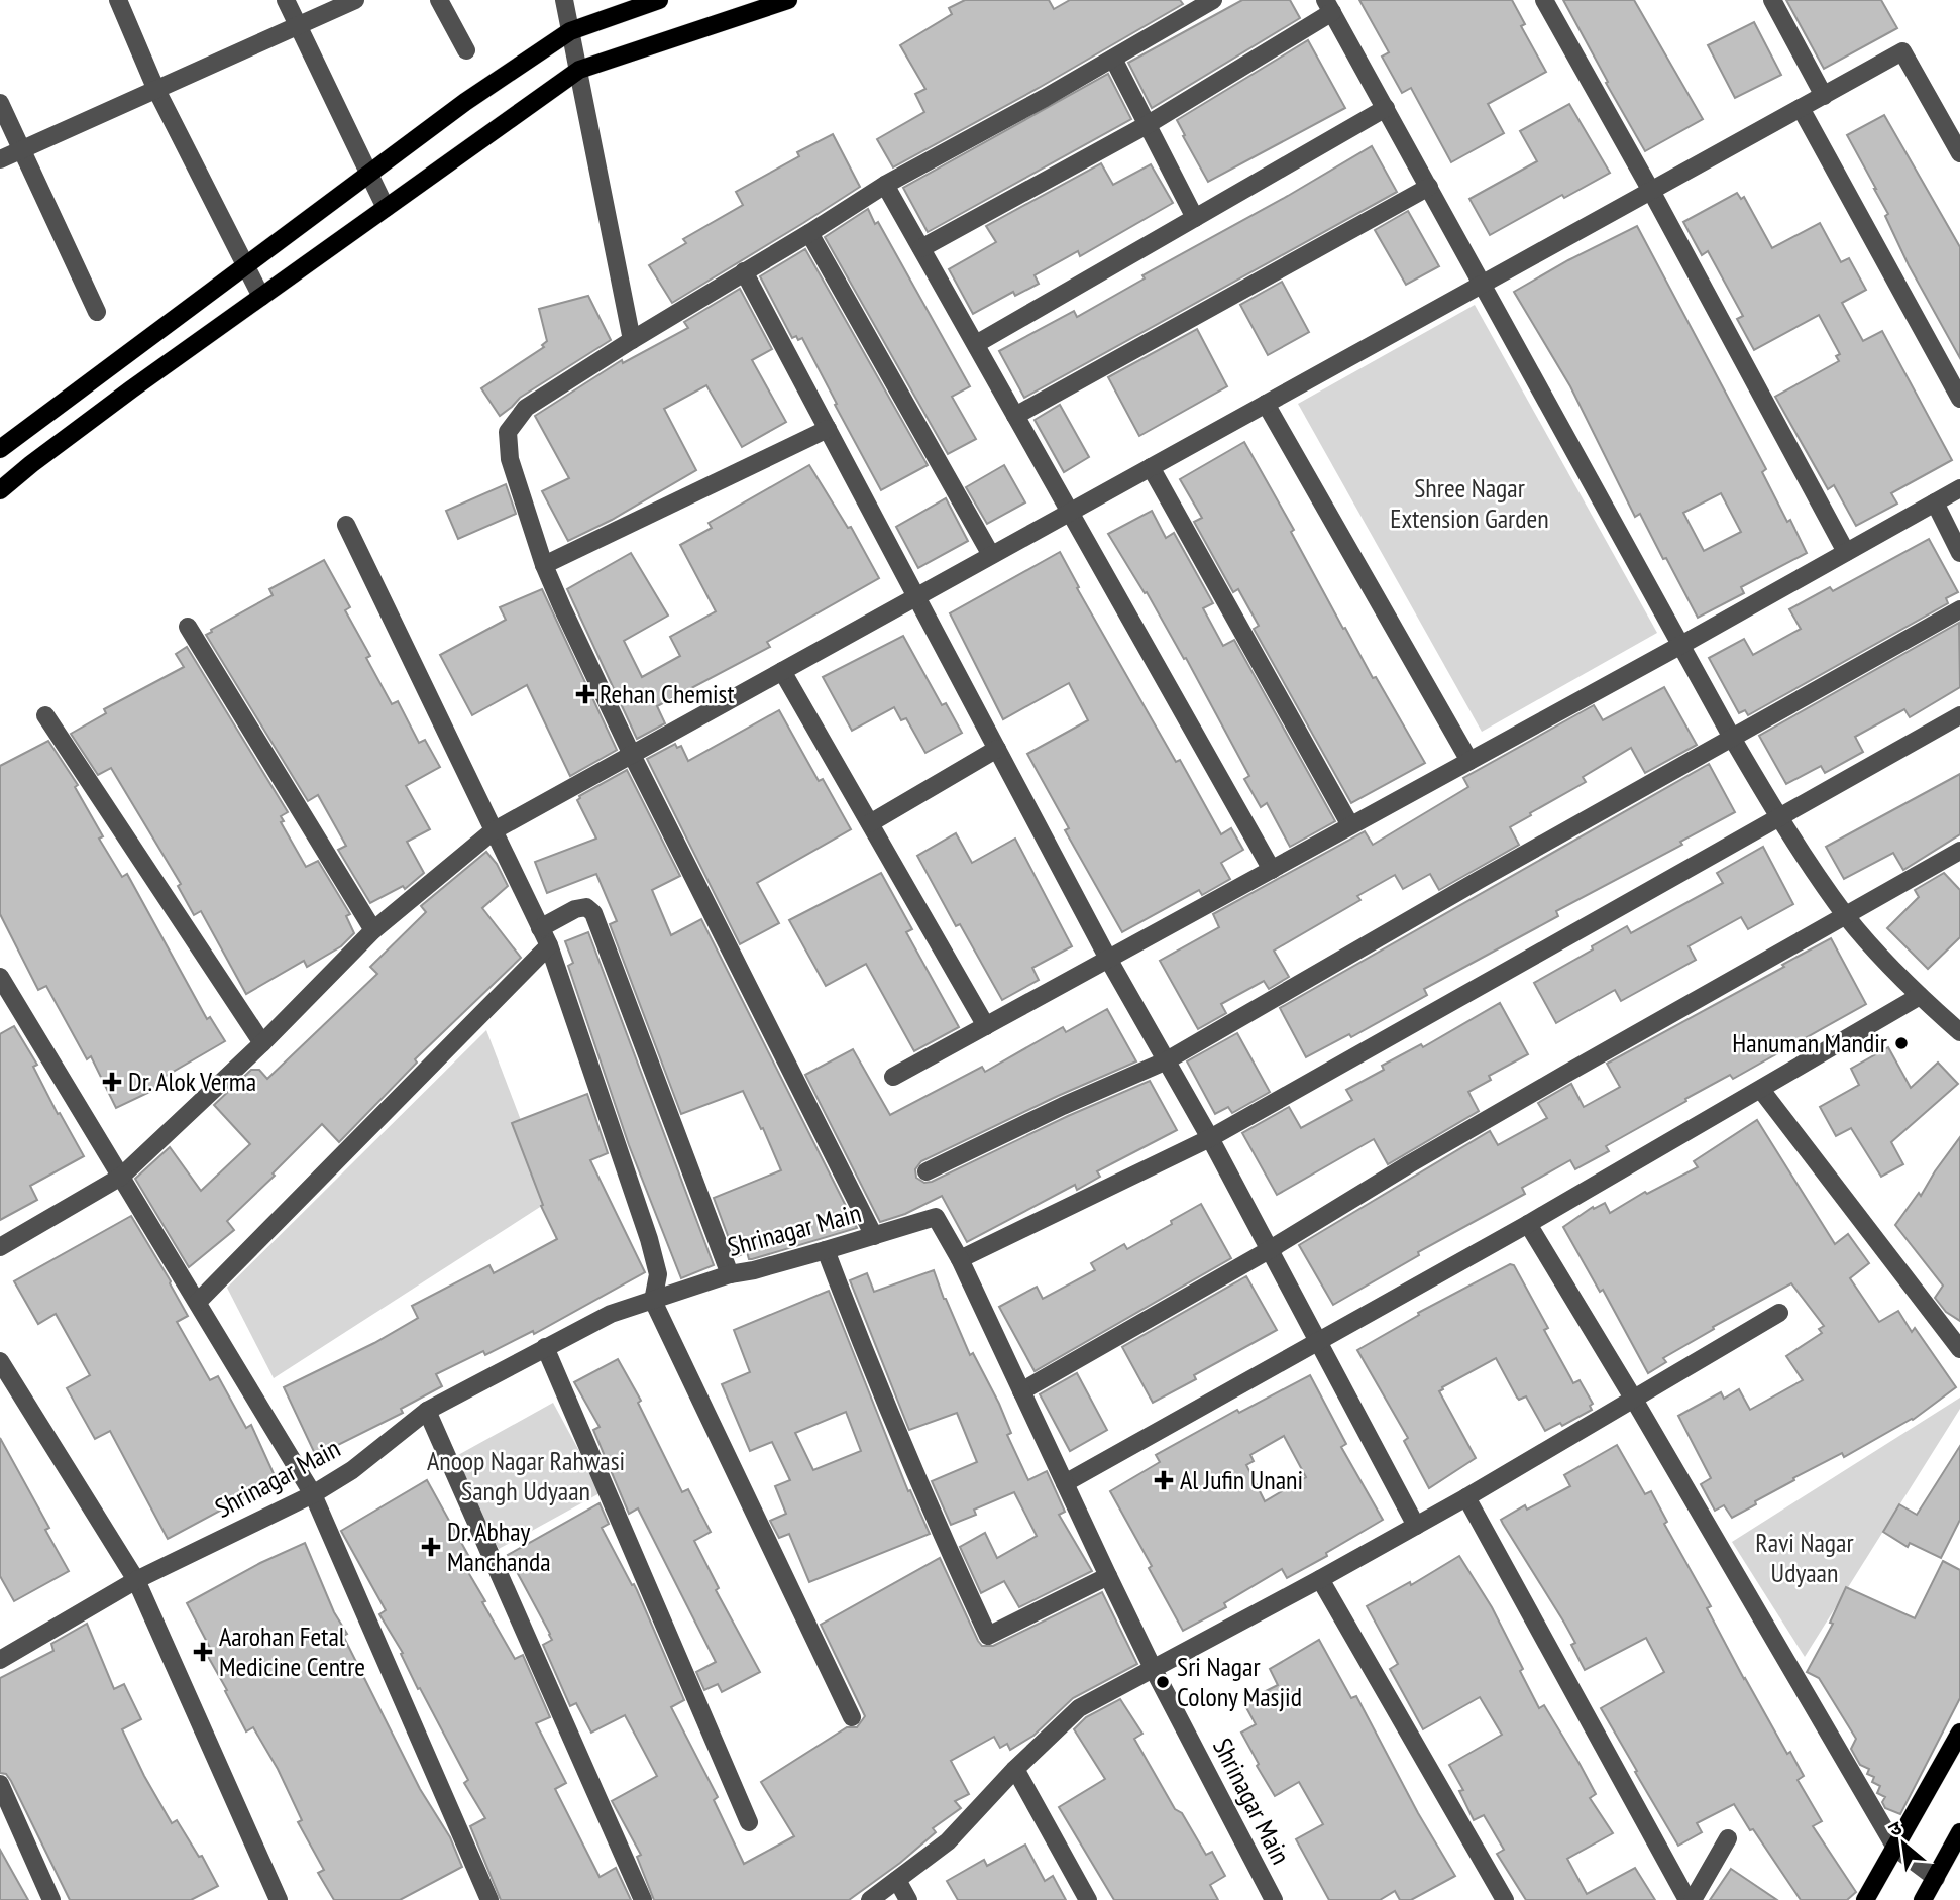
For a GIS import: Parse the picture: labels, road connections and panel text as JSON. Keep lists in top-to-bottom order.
{
  "streets": {
    "street": ["Shrinagar Main"]
  },
  "parks": ["Shree Nagar Extension Garden", "Anoop Nagar Rahwasi Sangh Udyaan", "Ravi Nagar Udyaan"],
  "places": {
    "health": [
      "Rehan Chemist",
      "Dr. Alok Verma",
      "Al Jufin Unani",
      "Dr. Abhay Manchanda",
      "Aarohan Fetal Medicine Centre"
    ],
    "other": ["Hanuman Mandir", "Sri Nagar Colony Masjid"]
  },
  "north": "top left"
}
